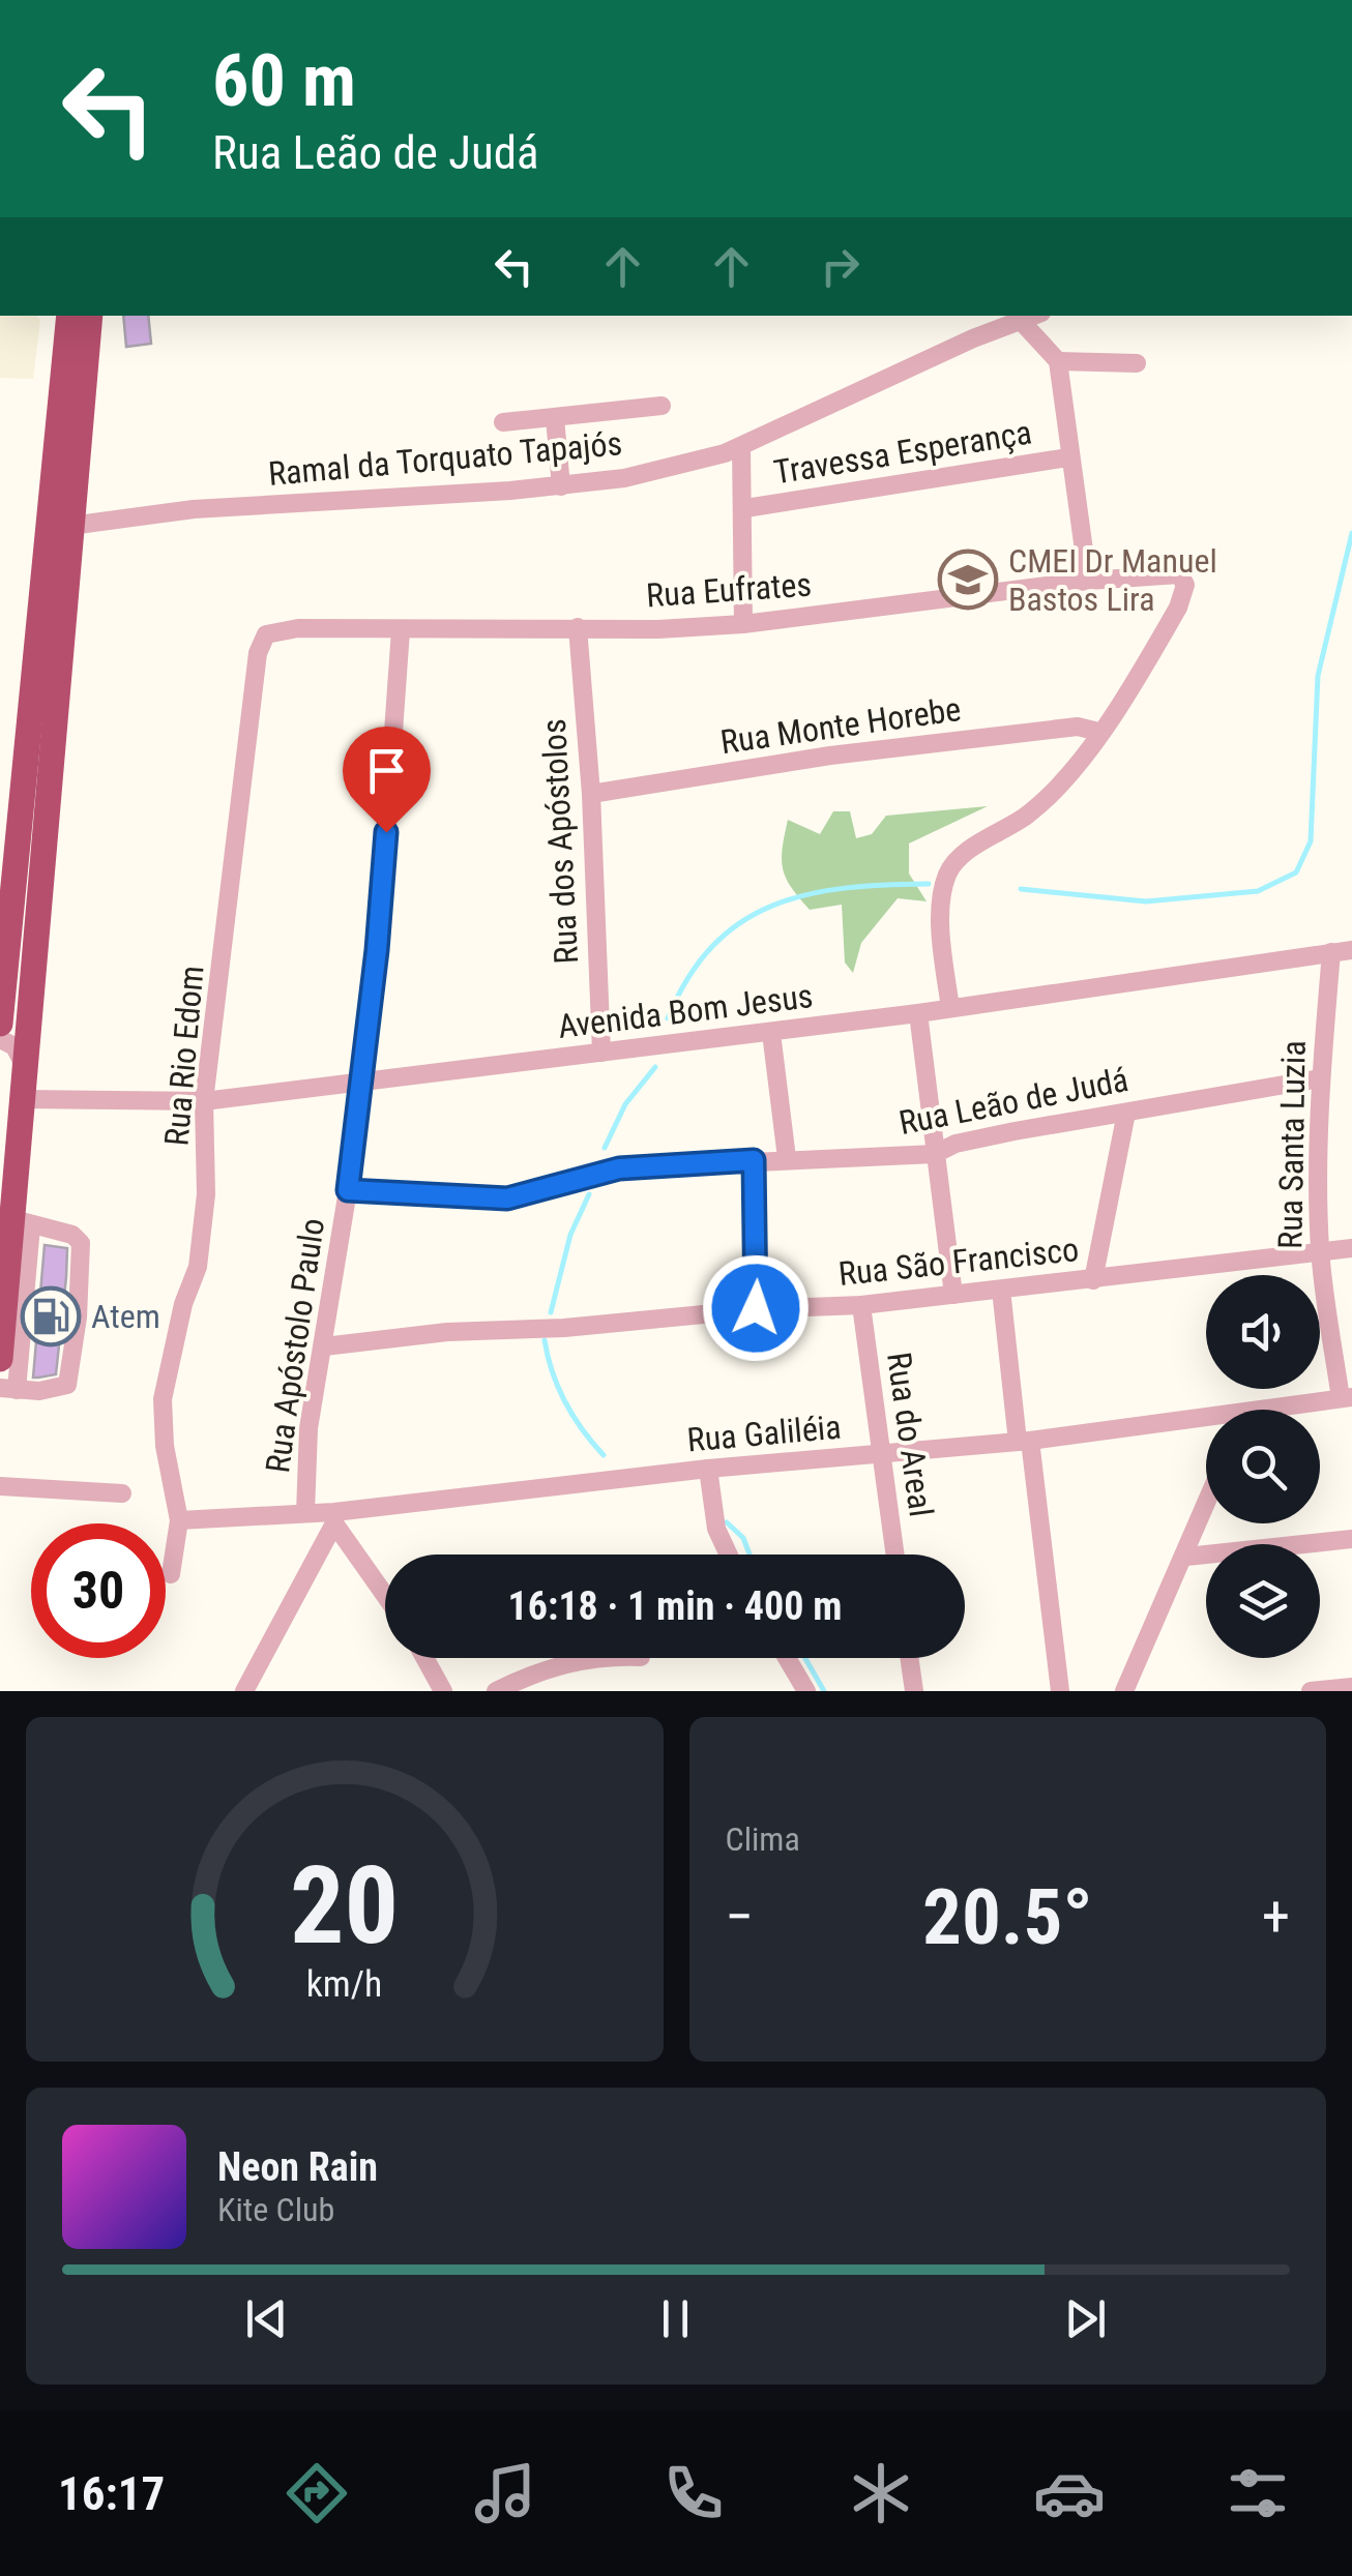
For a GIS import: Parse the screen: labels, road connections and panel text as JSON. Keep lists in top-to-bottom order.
{
  "streets": {
    "street": [
      "Travessa Esperança",
      "Ramal da Torquato Tapajós",
      "Rua Eufrates",
      "Rua Monte Horebe",
      "Rua dos Apóstolos",
      "Avenida Bom Jesus",
      "Rua Rio Edom",
      "Rua Leão de Judá",
      "Rua Santa Luzia",
      "Rua São Francisco",
      "Rua Apóstolo Paulo",
      "Rua Galiléia",
      "Rua do Areal"
    ]
  },
  "crossings": [
    ["Rua Eufrates", "Rua Monte Horebe"],
    ["Rua Eufrates", "Rua dos Apóstolos"],
    ["Rua Eufrates", "Rua Rio Edom"],
    ["Rua Eufrates", "Rua Apóstolo Paulo"],
    ["Rua Monte Horebe", "Rua dos Apóstolos"],
    ["Rua dos Apóstolos", "Avenida Bom Jesus"],
    ["Avenida Bom Jesus", "Rua Rio Edom"],
    ["Avenida Bom Jesus", "Rua Santa Luzia"],
    ["Avenida Bom Jesus", "Rua Apóstolo Paulo"],
    ["Rua Rio Edom", "Rua Galiléia"],
    ["Rua Leão de Judá", "Rua Santa Luzia"],
    ["Rua Leão de Judá", "Rua Apóstolo Paulo"],
    ["Rua Santa Luzia", "Rua São Francisco"],
    ["Rua Santa Luzia", "Rua Galiléia"],
    ["Rua São Francisco", "Rua Apóstolo Paulo"],
    ["Rua São Francisco", "Rua do Areal"],
    ["Rua Apóstolo Paulo", "Rua Galiléia"],
    ["Rua Galiléia", "Rua do Areal"]
  ],
  "places": {
    "school or university": ["CMEI Dr Manuel Bastos Lira"],
    "fuel station": ["Atem"]
  },
  "page": {
    "turn": ["60 m", "Rua Leão de Judá"],
    "limit": "30",
    "trip": "16:18 · 1 min · 400 m",
    "tile": "Clima",
    "heat": ["−", "20.5°", "+"],
    "song": ["Neon Rain", "Kite Club"],
    "tabs": "16:17",
    "gauge": ["20", "km/h"]
  }
}
